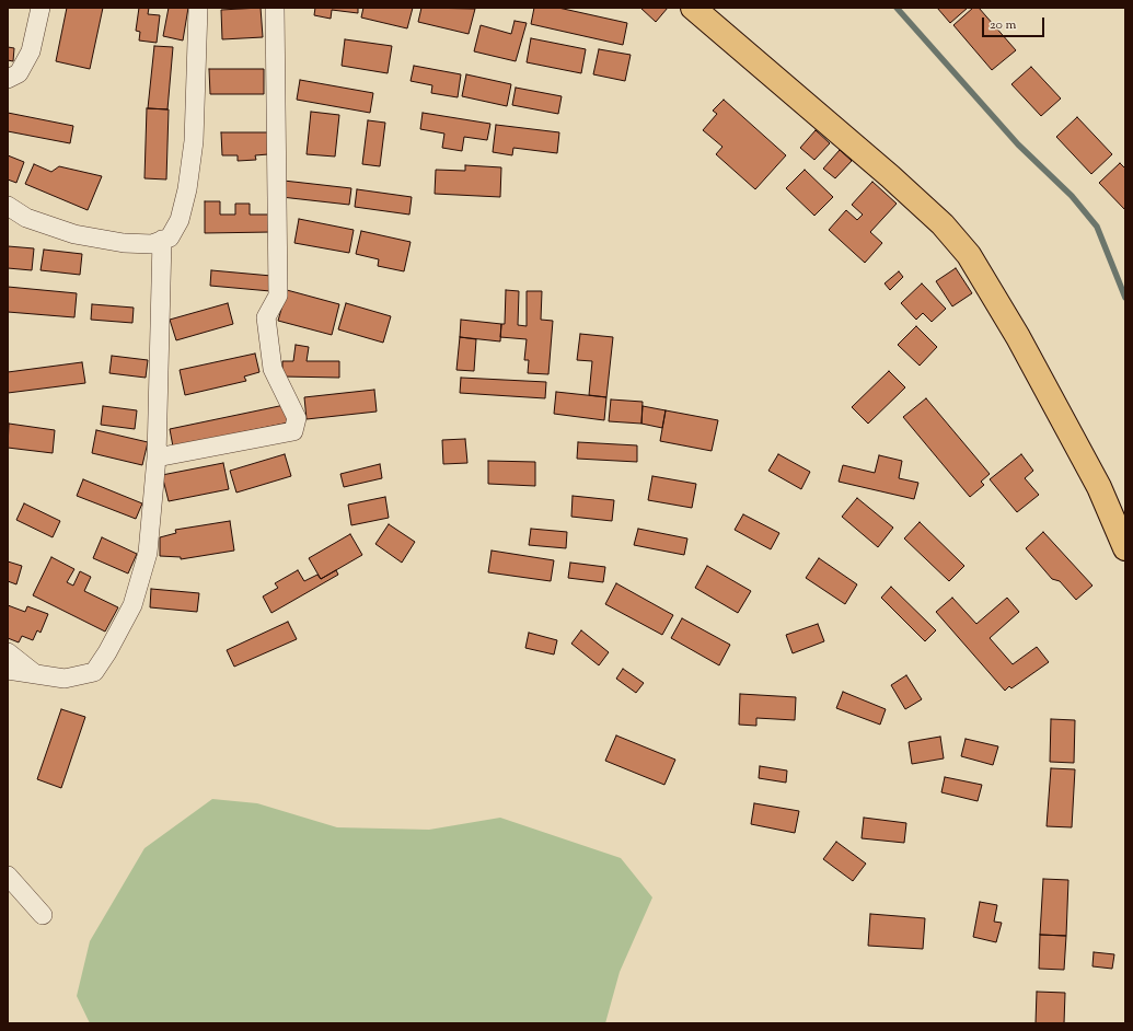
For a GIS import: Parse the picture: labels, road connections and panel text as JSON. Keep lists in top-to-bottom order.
{
  "scale_bar": "20 m"
}
